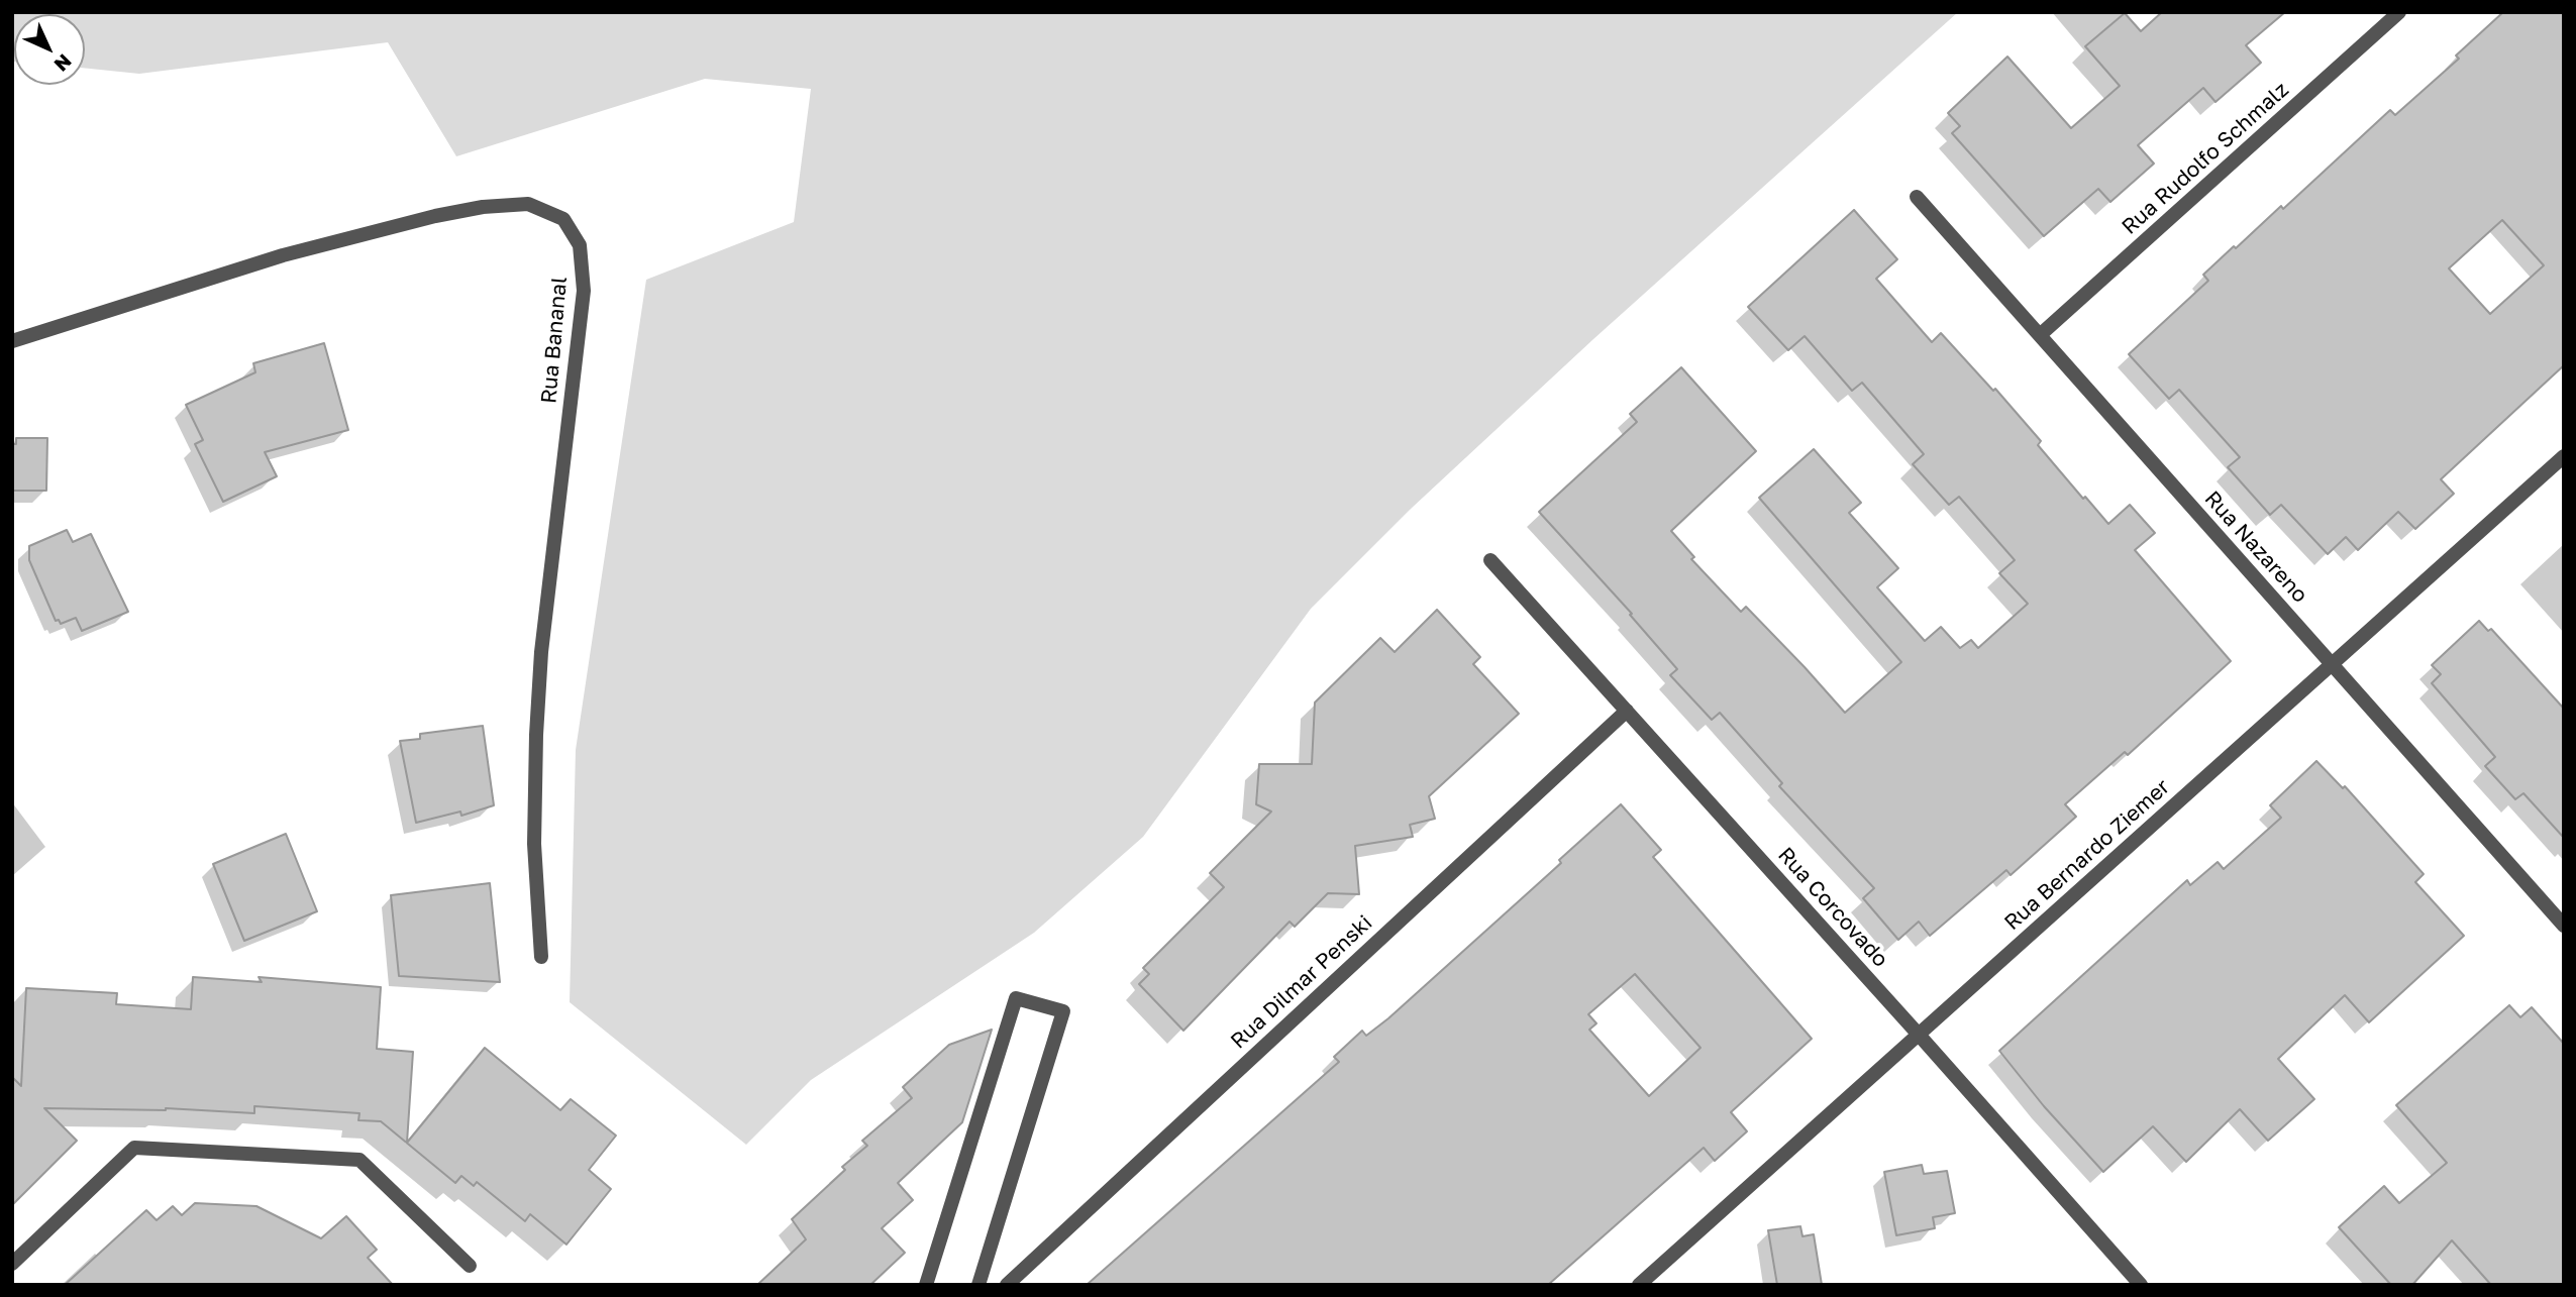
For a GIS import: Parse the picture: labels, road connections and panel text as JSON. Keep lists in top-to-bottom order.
{
  "streets": {
    "street": [
      "Rua Rudolfo Schmalz",
      "Rua Bananal",
      "Rua Nazareno",
      "Rua Bernardo Ziemer",
      "Rua Corcovado",
      "Rua Dilmar Penski"
    ]
  },
  "crossings": [
    ["Rua Rudolfo Schmalz", "Rua Nazareno"],
    ["Rua Nazareno", "Rua Bernardo Ziemer"],
    ["Rua Bernardo Ziemer", "Rua Corcovado"],
    ["Rua Corcovado", "Rua Dilmar Penski"]
  ],
  "north": "bottom right"
}
